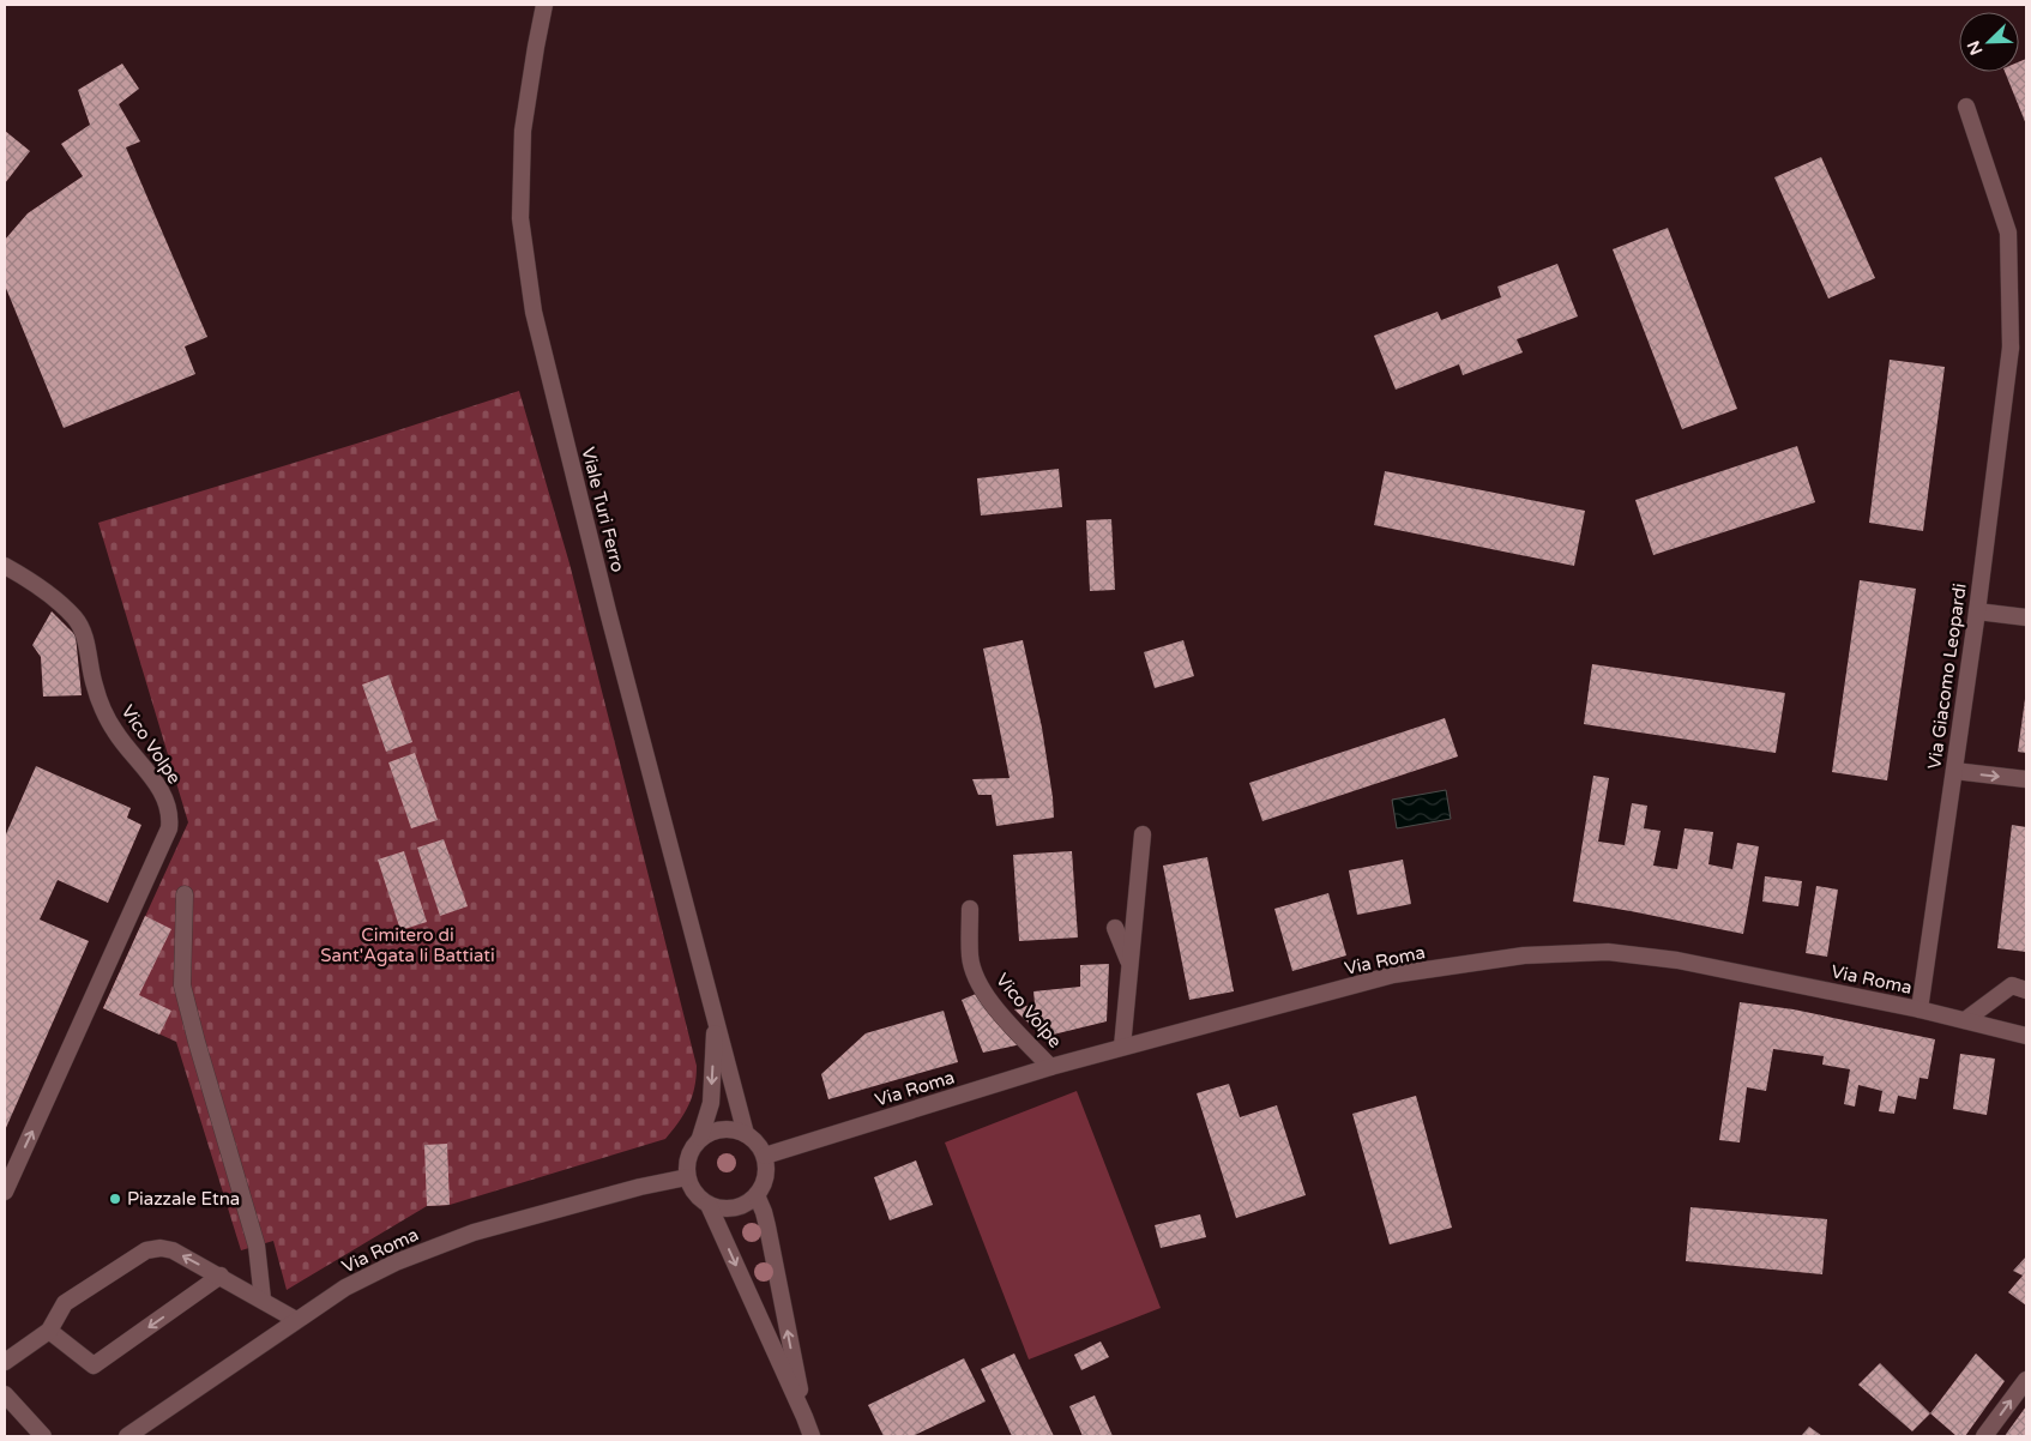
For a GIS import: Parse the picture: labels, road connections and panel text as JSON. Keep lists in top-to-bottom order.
{
  "streets": {
    "main road": [
      "Viale Turi Ferro",
      "Via Giacomo Leopardi",
      "Vico Volpe",
      "Via Roma"
    ]
  },
  "crossings": [
    ["Viale Turi Ferro", "Via Roma"],
    ["Via Giacomo Leopardi", "Via Roma"],
    ["Vico Volpe", "Via Roma"]
  ],
  "one_way": ["Vico Volpe"],
  "parks": ["Cimitero di Sant'Agata li Battiati"],
  "places": ["Piazzale Etna"],
  "north": "bottom left"
}
